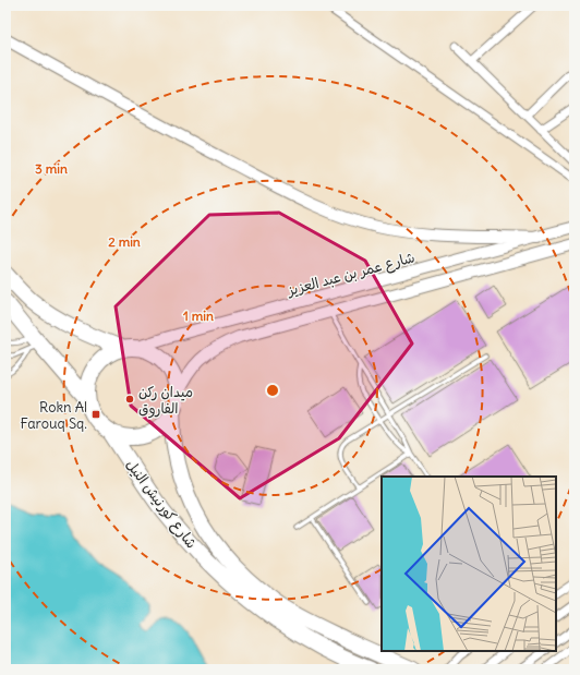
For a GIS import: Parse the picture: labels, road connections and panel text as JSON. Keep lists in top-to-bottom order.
{
  "streets": {
    "highway": ["شارع كورنيش النيل"],
    "main road": ["شارع عمر بن عبد العزيز"]
  },
  "crossings": [
    ["شارع عمر بن عبد العزيز", "شارع كورنيش النيل"]
  ],
  "places": {
    "other": ["ميدان ركن الفاروق"],
    "transit": ["Rokn Al Farouq Sq."]
  },
  "rings": ["3 min", "2 min", "1 min"]
}
